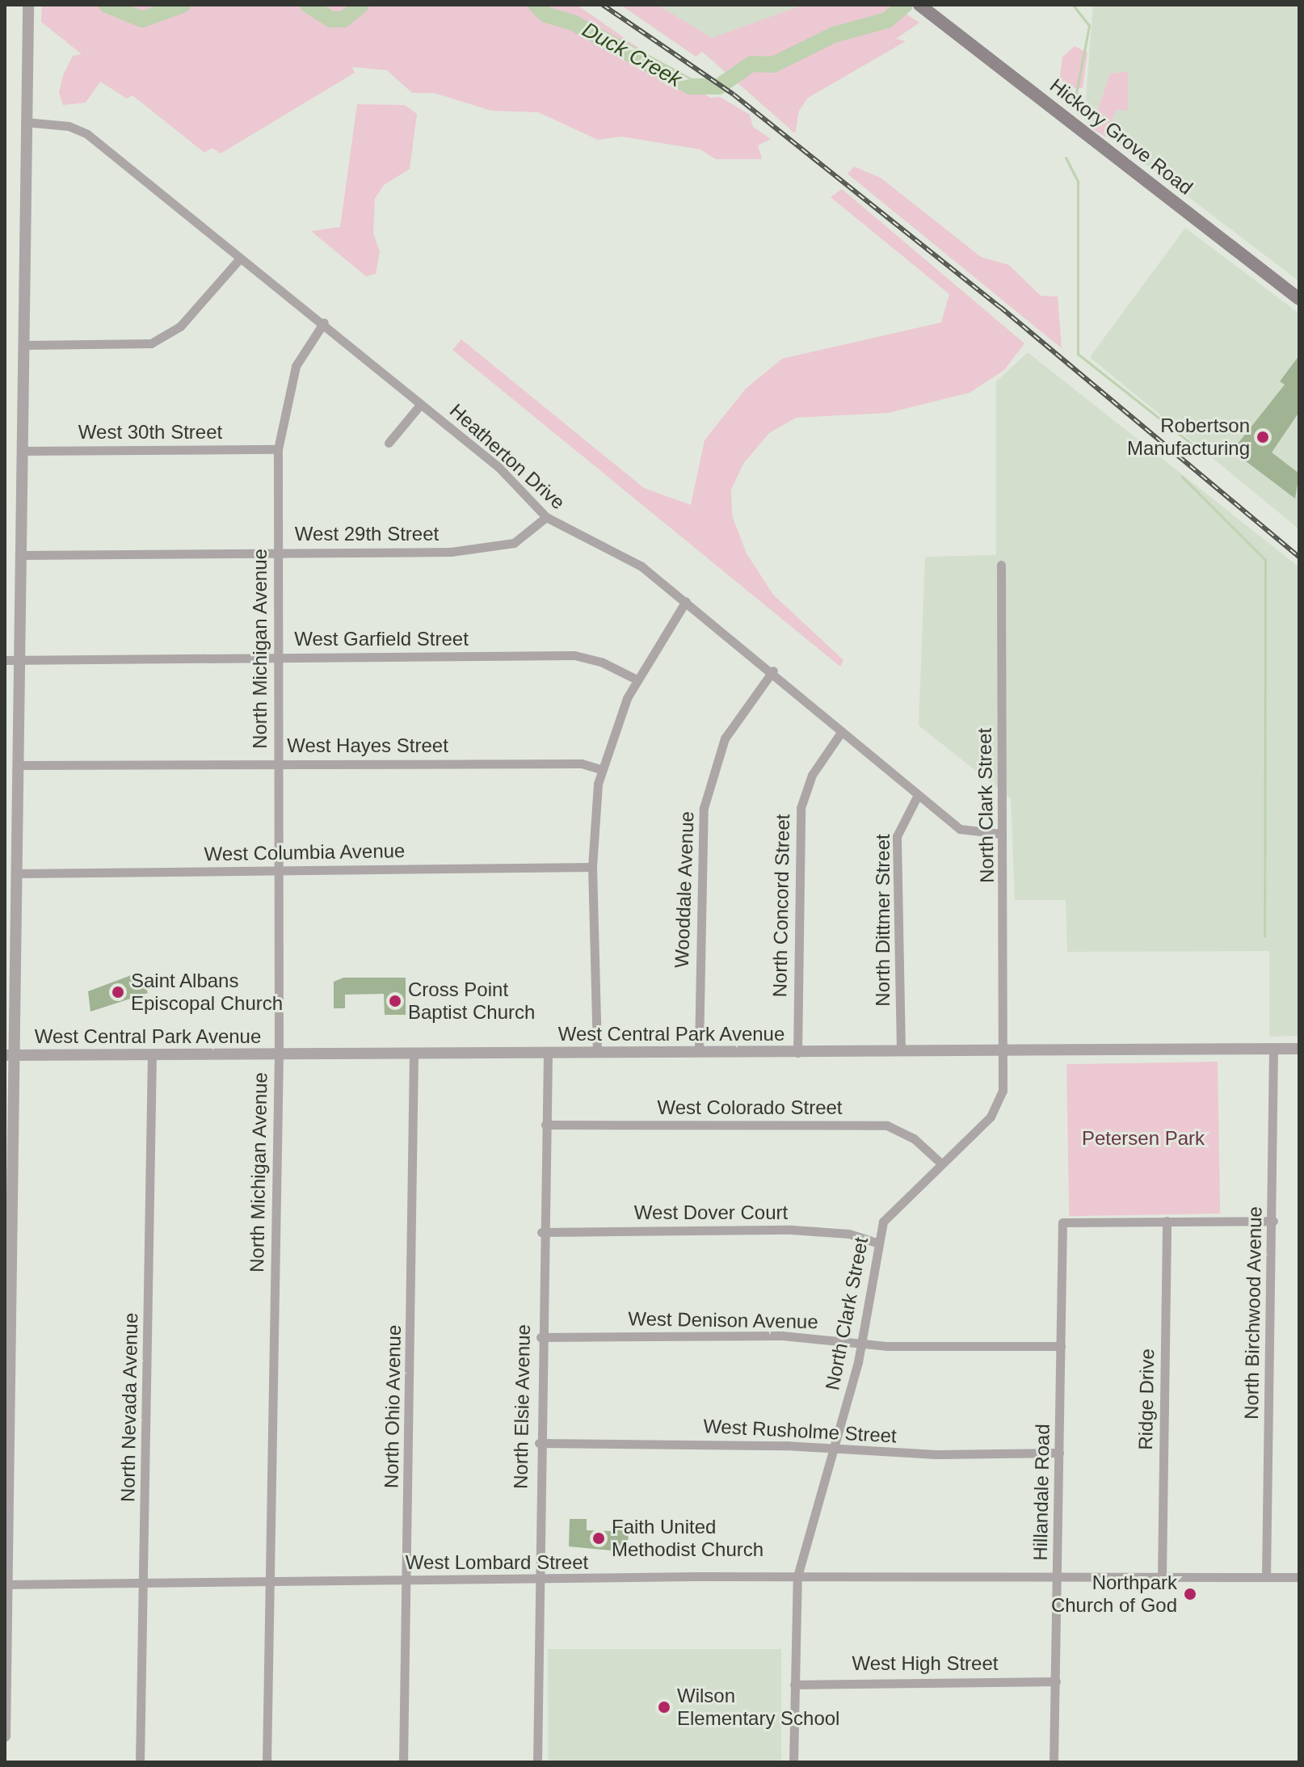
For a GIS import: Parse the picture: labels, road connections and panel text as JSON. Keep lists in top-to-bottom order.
{
  "streets": {
    "main road": ["Hickory Grove Road"],
    "street": [
      "West 30th Street",
      "Heatherton Drive",
      "West 29th Street",
      "West Garfield Street",
      "North Michigan Avenue",
      "West Hayes Street",
      "North Clark Street",
      "West Columbia Avenue",
      "Wooddale Avenue",
      "North Concord Street",
      "North Dittmer Street",
      "West Central Park Avenue",
      "West Colorado Street",
      "West Dover Court",
      "North Birchwood Avenue",
      "West Denison Avenue",
      "Ridge Drive",
      "North Ohio Avenue",
      "North Elsie Avenue",
      "North Nevada Avenue",
      "West Rusholme Street",
      "Hillandale Road",
      "West Lombard Street",
      "West High Street"
    ]
  },
  "crossings": [
    ["West 30th Street", "North Michigan Avenue"],
    ["Heatherton Drive", "West 29th Street"],
    ["Heatherton Drive", "North Michigan Avenue"],
    ["Heatherton Drive", "North Clark Street"],
    ["Heatherton Drive", "Wooddale Avenue"],
    ["Heatherton Drive", "North Concord Street"],
    ["Heatherton Drive", "North Dittmer Street"],
    ["West 29th Street", "North Michigan Avenue"],
    ["West Garfield Street", "North Michigan Avenue"],
    ["North Michigan Avenue", "West Hayes Street"],
    ["North Michigan Avenue", "West Columbia Avenue"],
    ["North Michigan Avenue", "West Central Park Avenue"],
    ["North Michigan Avenue", "West Lombard Street"],
    ["North Clark Street", "West Central Park Avenue"],
    ["North Clark Street", "West Colorado Street"],
    ["North Clark Street", "West Dover Court"],
    ["North Clark Street", "West Denison Avenue"],
    ["North Clark Street", "West Rusholme Street"],
    ["North Clark Street", "West Lombard Street"],
    ["North Clark Street", "West High Street"],
    ["Wooddale Avenue", "West Central Park Avenue"],
    ["North Concord Street", "West Central Park Avenue"],
    ["North Dittmer Street", "West Central Park Avenue"],
    ["West Central Park Avenue", "North Birchwood Avenue"],
    ["West Central Park Avenue", "North Ohio Avenue"],
    ["West Central Park Avenue", "North Elsie Avenue"],
    ["West Central Park Avenue", "North Nevada Avenue"],
    ["West Colorado Street", "North Elsie Avenue"],
    ["West Dover Court", "North Elsie Avenue"],
    ["North Birchwood Avenue", "West Lombard Street"],
    ["West Denison Avenue", "North Elsie Avenue"],
    ["West Denison Avenue", "Hillandale Road"],
    ["Ridge Drive", "Hillandale Road"],
    ["Ridge Drive", "West Lombard Street"],
    ["North Ohio Avenue", "West Lombard Street"],
    ["North Elsie Avenue", "West Rusholme Street"],
    ["North Elsie Avenue", "West Lombard Street"],
    ["North Nevada Avenue", "West Lombard Street"],
    ["West Rusholme Street", "Hillandale Road"],
    ["Hillandale Road", "West Lombard Street"],
    ["Hillandale Road", "West High Street"]
  ],
  "water": ["Duck Creek"],
  "parks": ["Petersen Park"],
  "places": [
    "Robertson Manufacturing",
    "Saint Albans Episcopal Church",
    "Cross Point Baptist Church",
    "Faith United Methodist Church",
    "Northpark Church of God",
    "Wilson Elementary School"
  ]
}
